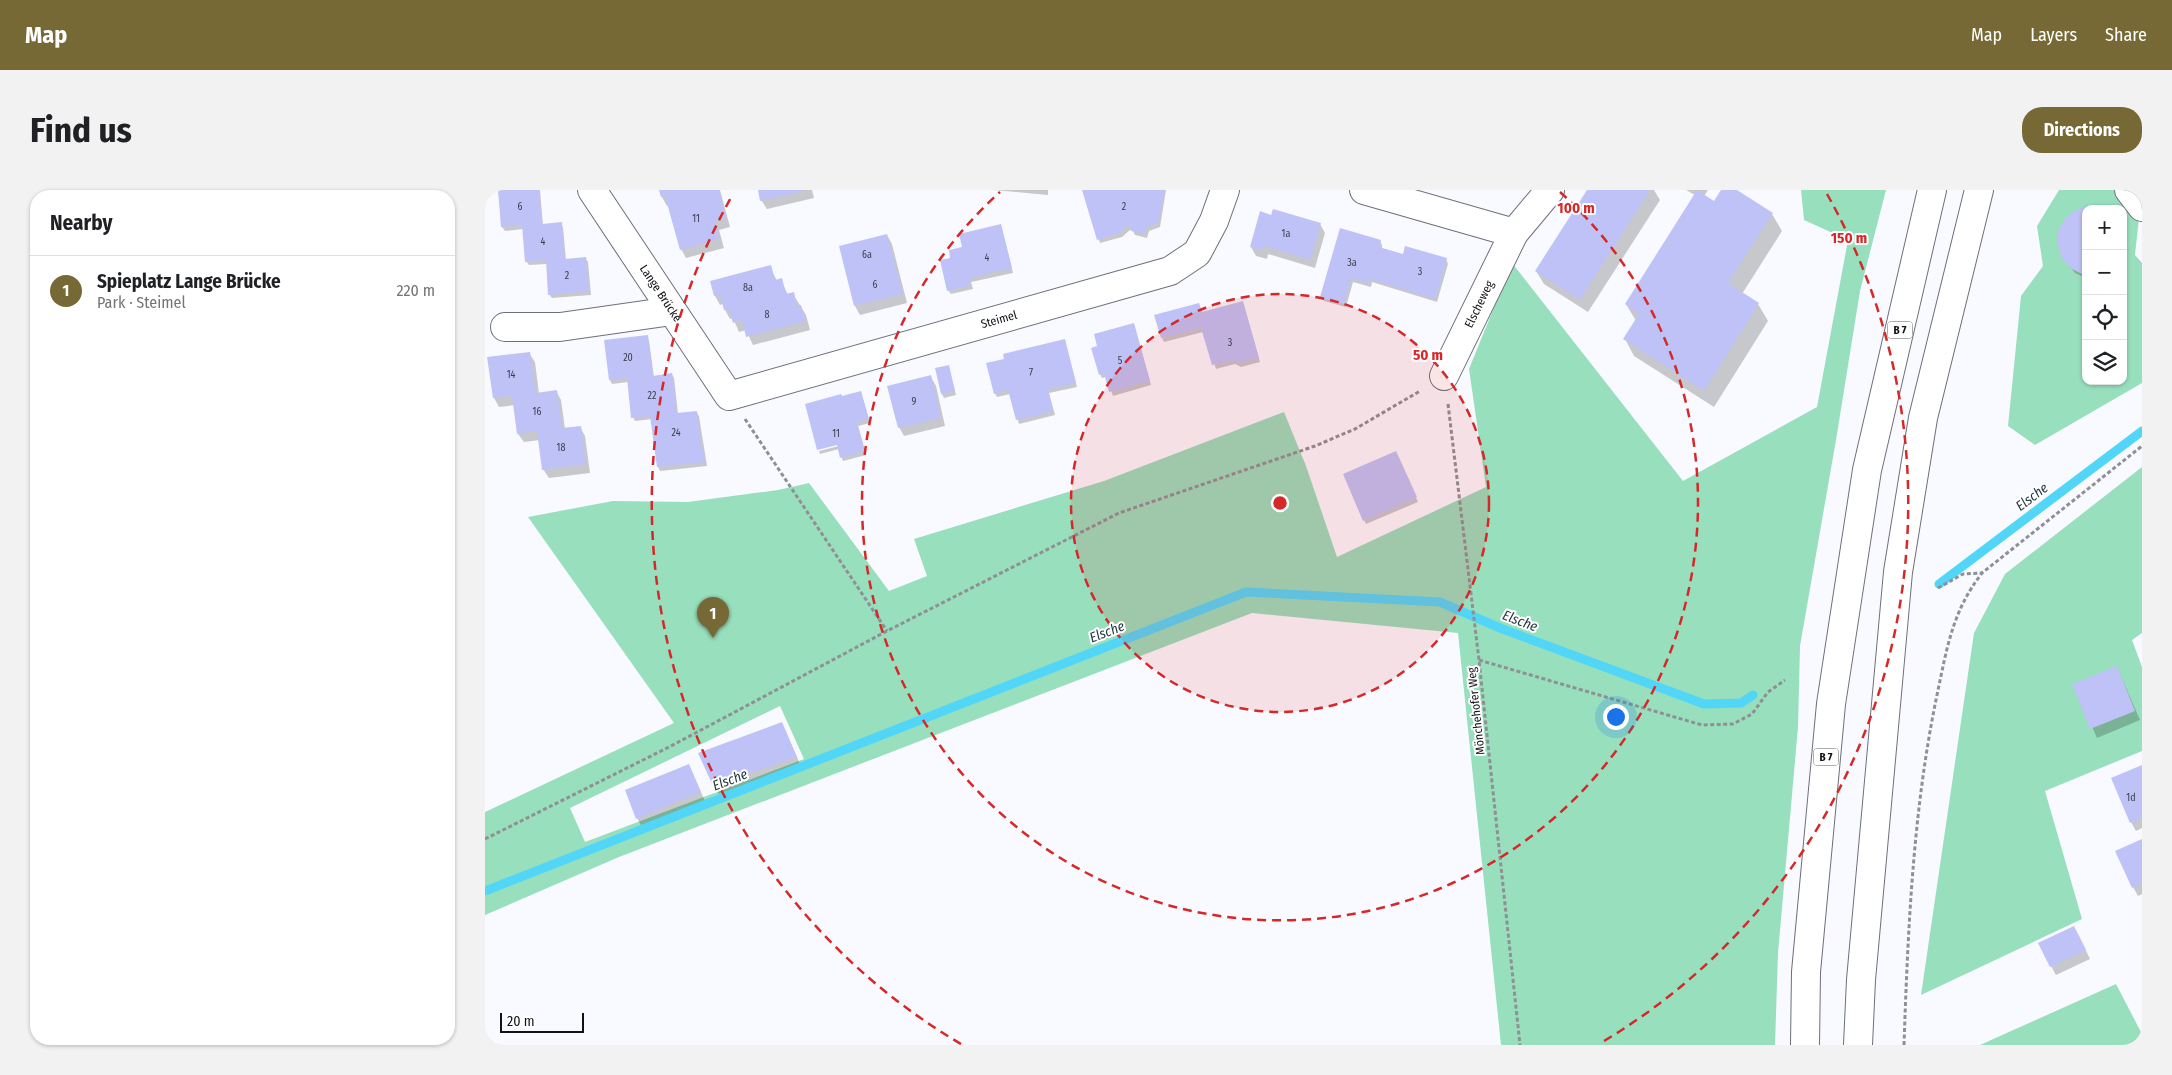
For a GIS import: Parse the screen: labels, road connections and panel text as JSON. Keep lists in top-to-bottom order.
{
  "streets": {
    "main road": [
      "Lange Brücke",
      "Elscheweg",
      "Steimel",
      "B 7"
    ],
    "path": ["Mönchehofer Weg"]
  },
  "crossings": [
    ["Lange Brücke", "Steimel"],
    ["Elscheweg", "Mönchehofer Weg"]
  ],
  "water": ["Elsche"],
  "house_numbers": [
    "6",
    "2",
    "11",
    "1a",
    "4",
    "6a",
    "4",
    "3a",
    "3",
    "2",
    "6",
    "8a",
    "8",
    "3",
    "20",
    "5",
    "7",
    "14",
    "22",
    "9",
    "16",
    "24",
    "11",
    "18",
    "1d"
  ],
  "scale_bar": "20 m",
  "page": {
    "header": "Map",
    "nav": ["Map", "Layers", "Share"],
    "buttons": "Directions",
    "title": "Find us",
    "heading": "Nearby",
    "map_buttons": ["+", "−"],
    "list": [
      {
        "mark": "1",
        "name": "Spieplatz Lange Brücke",
        "note": "Park · Steimel",
        "value": "220 m"
      }
    ],
    "pins": "1",
    "scale": "20 m"
  },
  "rings": ["100 m", "150 m", "50 m"]
}
